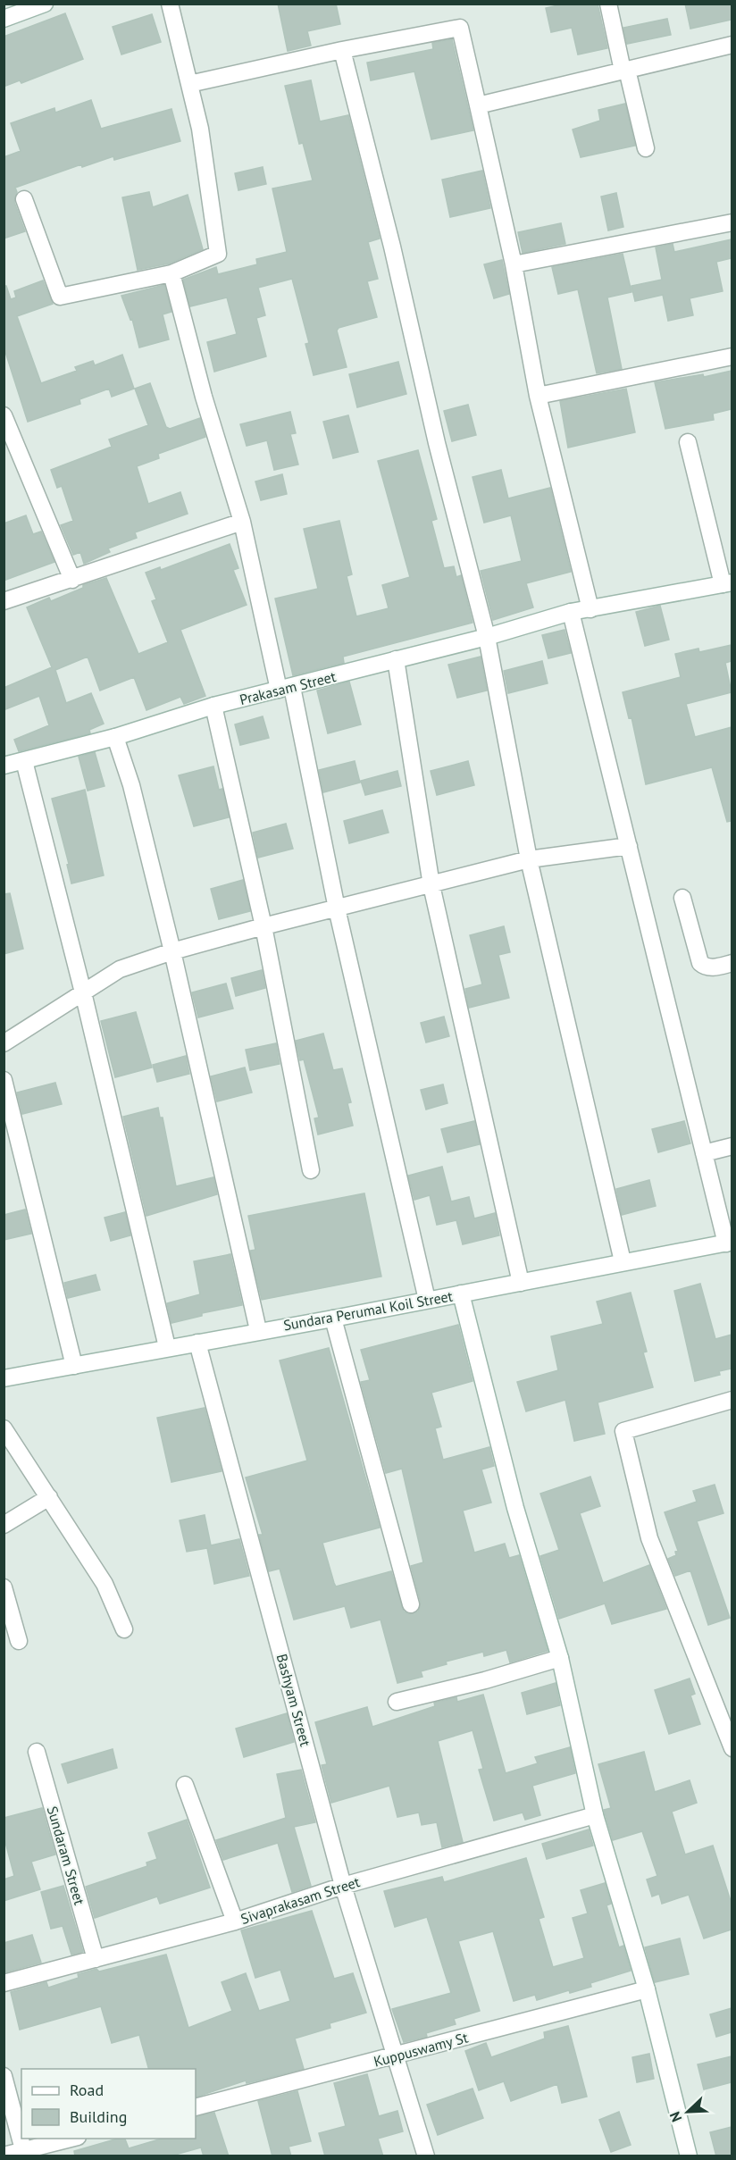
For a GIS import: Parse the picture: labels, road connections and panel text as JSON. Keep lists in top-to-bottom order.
{
  "streets": {
    "street": [
      "Prakasam Street",
      "Sundara Perumal Koil Street",
      "Bashyam Street",
      "Sundaram Street",
      "Sivaprakasam Street",
      "Kuppuswamy St"
    ]
  },
  "crossings": [
    ["Sundara Perumal Koil Street", "Bashyam Street"],
    ["Bashyam Street", "Sivaprakasam Street"],
    ["Bashyam Street", "Kuppuswamy St"],
    ["Sundaram Street", "Sivaprakasam Street"]
  ],
  "legend": ["Road", "Building"],
  "north": "bottom left"
}
